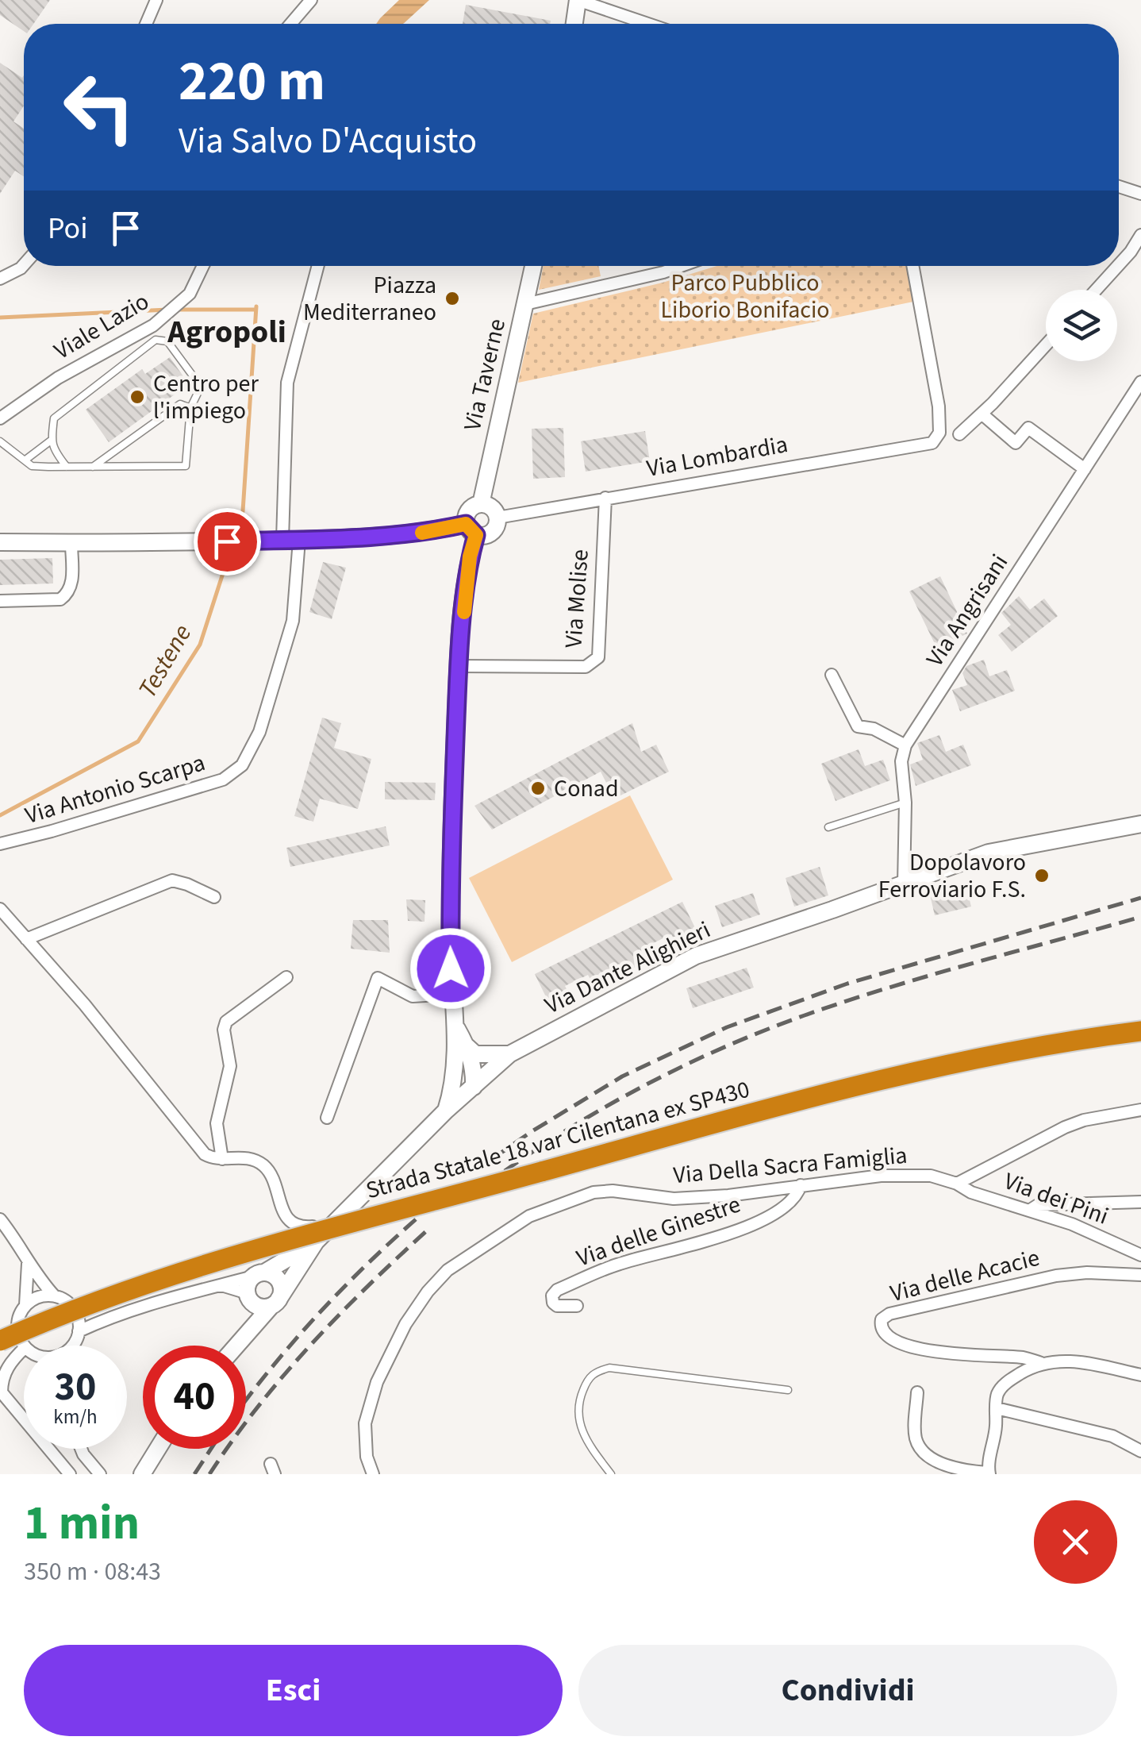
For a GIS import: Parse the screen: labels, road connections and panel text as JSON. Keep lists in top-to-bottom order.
{
  "streets": {
    "highway": ["Strada Statale 18 var Cilentana ex SP430"],
    "street": [
      "Viale Lazio",
      "Via Taverne",
      "Via Lombardia",
      "Via Molise",
      "Via Angrisani",
      "Via Antonio Scarpa",
      "Via Dante Alighieri",
      "Via Della Sacra Famiglia",
      "Via dei Pini",
      "Via delle Ginestre",
      "Via delle Acacie"
    ]
  },
  "crossings": [
    ["Via Taverne", "Via Lombardia"],
    ["Via Lombardia", "Via Molise"],
    ["Via Della Sacra Famiglia", "Via dei Pini"],
    ["Via Della Sacra Famiglia", "Via delle Ginestre"]
  ],
  "districts": ["Agropoli"],
  "water": ["Testene"],
  "parks": ["Parco Pubblico Liborio Bonifacio"],
  "places": [
    "Piazza Mediterraneo",
    "Centro per l'impiego",
    "Conad",
    "Dopolavoro Ferroviario F.S."
  ],
  "page": {
    "turn": ["220 m", "Via Salvo D'Acquisto"],
    "then": "Poi",
    "speed": "30 km/h",
    "limit": "40",
    "heading": ["1 min", "350 m · 08:43"],
    "buttons": ["Esci", "Condividi"]
  }
}
